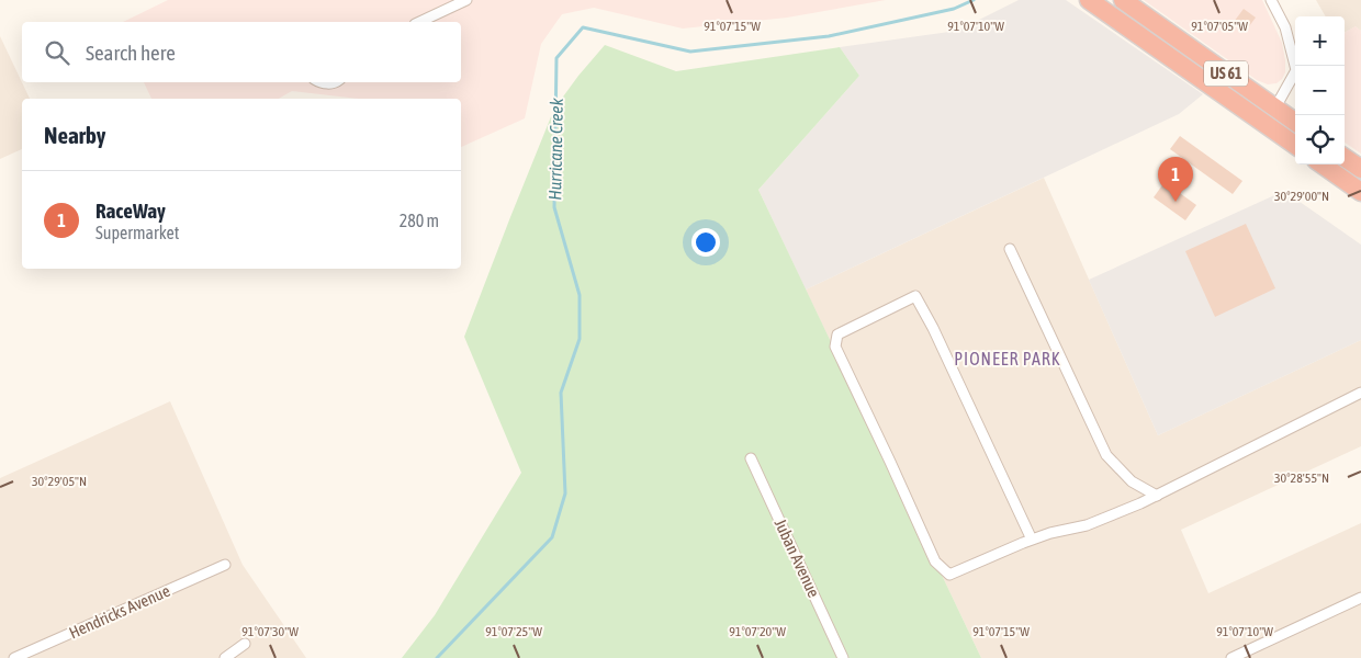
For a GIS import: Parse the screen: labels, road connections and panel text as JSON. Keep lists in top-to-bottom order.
{
  "streets": {
    "highway": ["US 61"],
    "street": ["Juban Avenue", "Hendricks Avenue"]
  },
  "districts": ["PIONEER PARK"],
  "water": ["Hurricane Creek"],
  "page": {
    "map_buttons": ["+", "−"],
    "search": "Search here",
    "heading": "Nearby",
    "pins": "1",
    "list": [
      {
        "mark": "1",
        "name": "RaceWay",
        "note": "Supermarket",
        "value": "280 m"
      }
    ]
  },
  "coordinates": [
    "91°07'15\"W",
    "91°07'10\"W",
    "91°07'05\"W",
    "30°29'00\"N",
    "30°28'55\"N",
    "30°29'05\"N",
    "91°07'30\"W",
    "91°07'25\"W",
    "91°07'20\"W"
  ]
}
